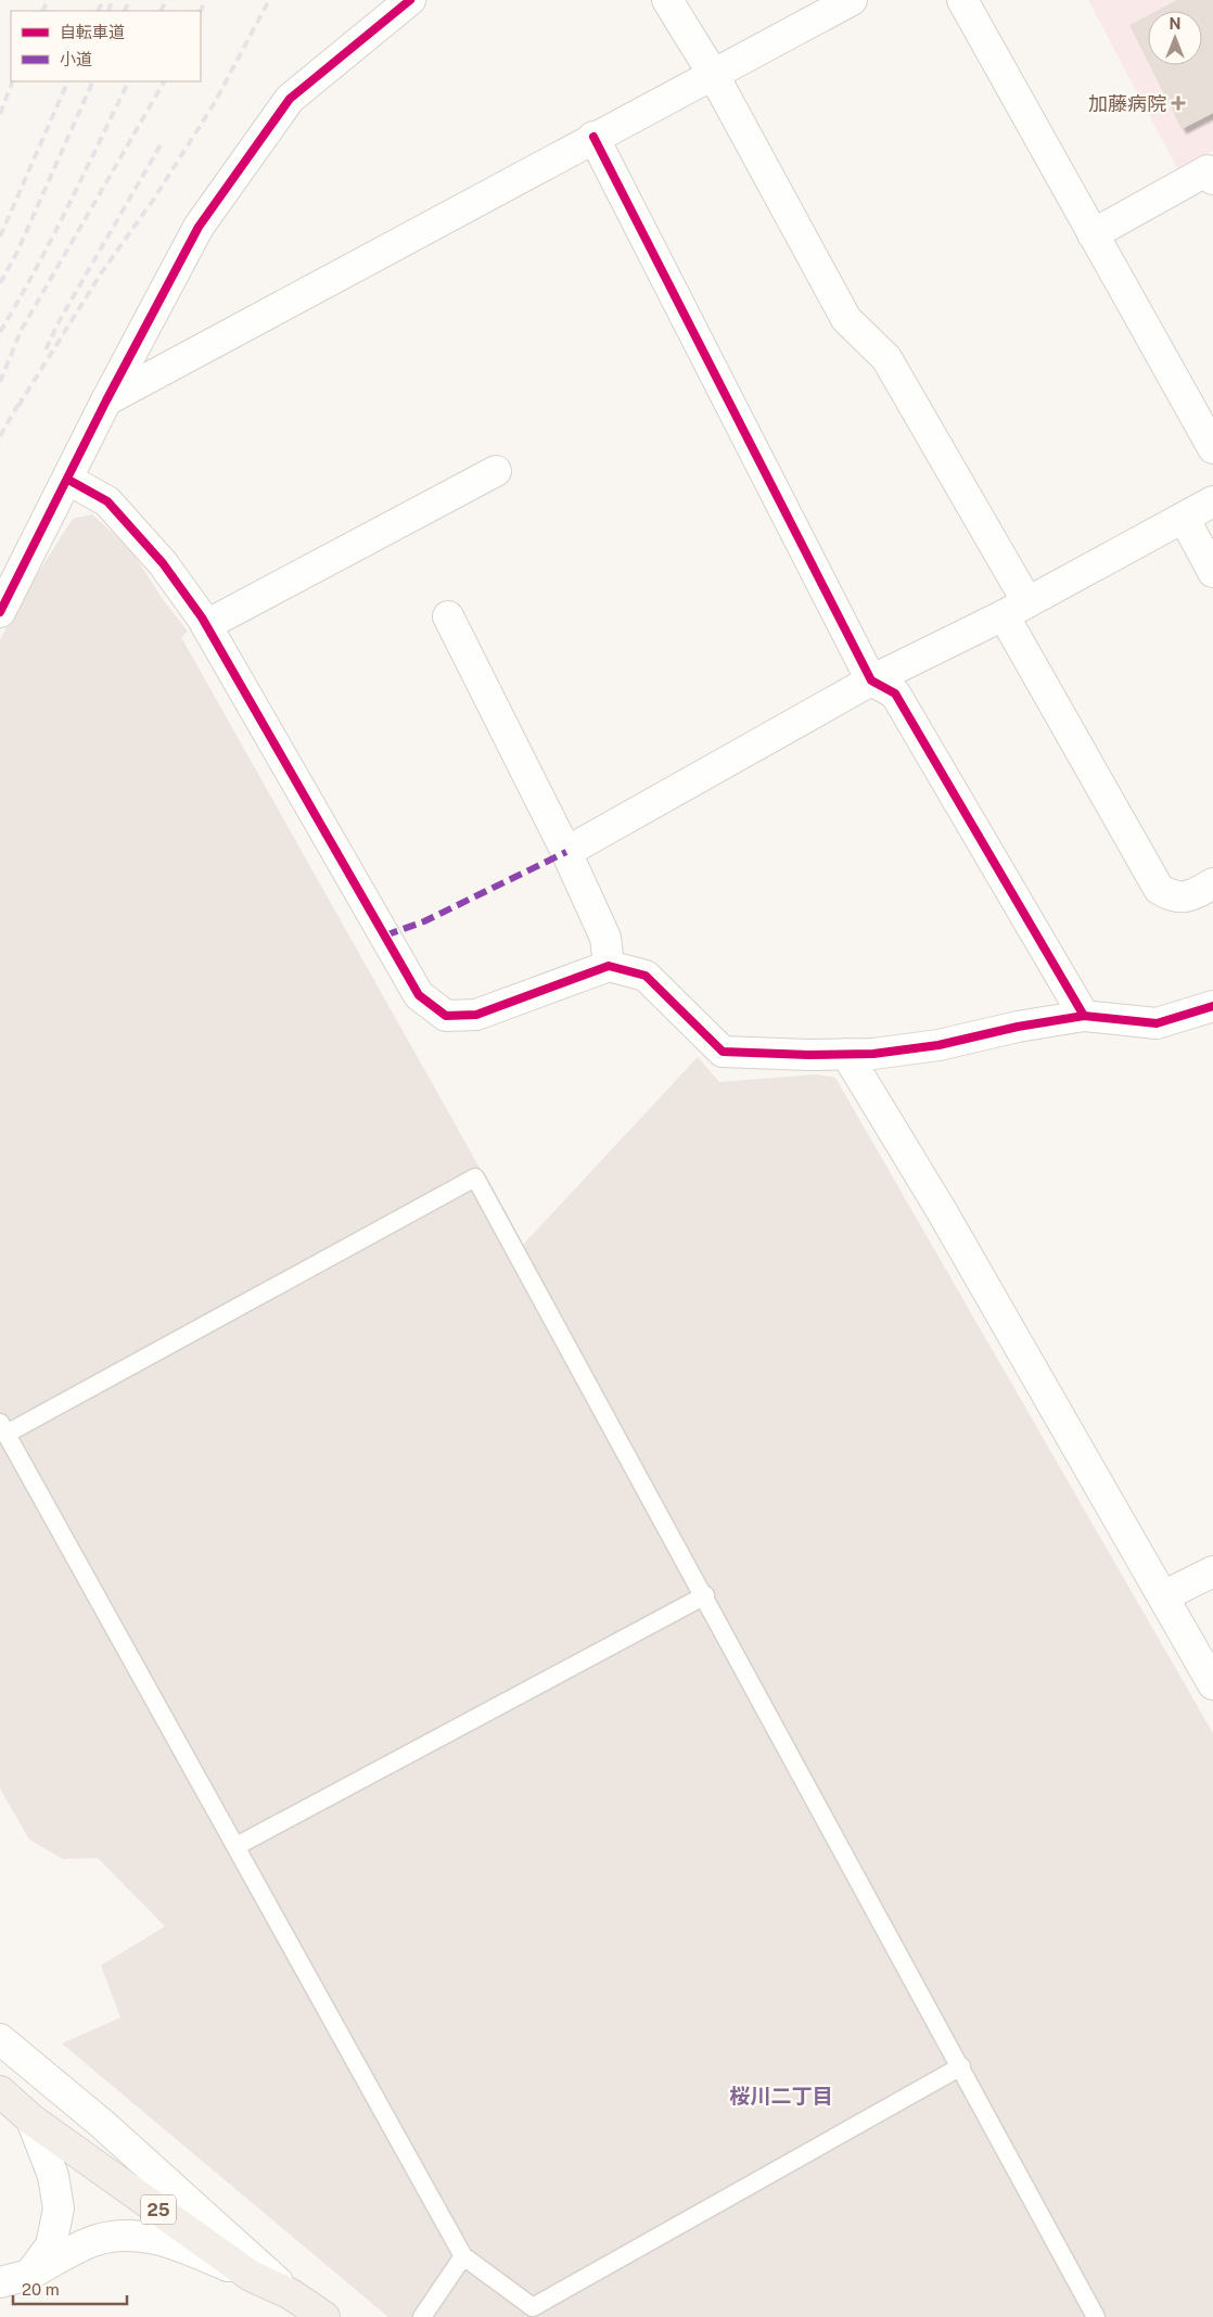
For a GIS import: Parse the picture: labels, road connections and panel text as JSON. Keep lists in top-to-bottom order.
{
  "streets": {
    "main road": ["25"]
  },
  "districts": ["桜川二丁目"],
  "places": {
    "health": ["加藤病院"]
  },
  "legend": ["自転車道", "小道"],
  "scale_bar": "20 m",
  "north": "top"
}
